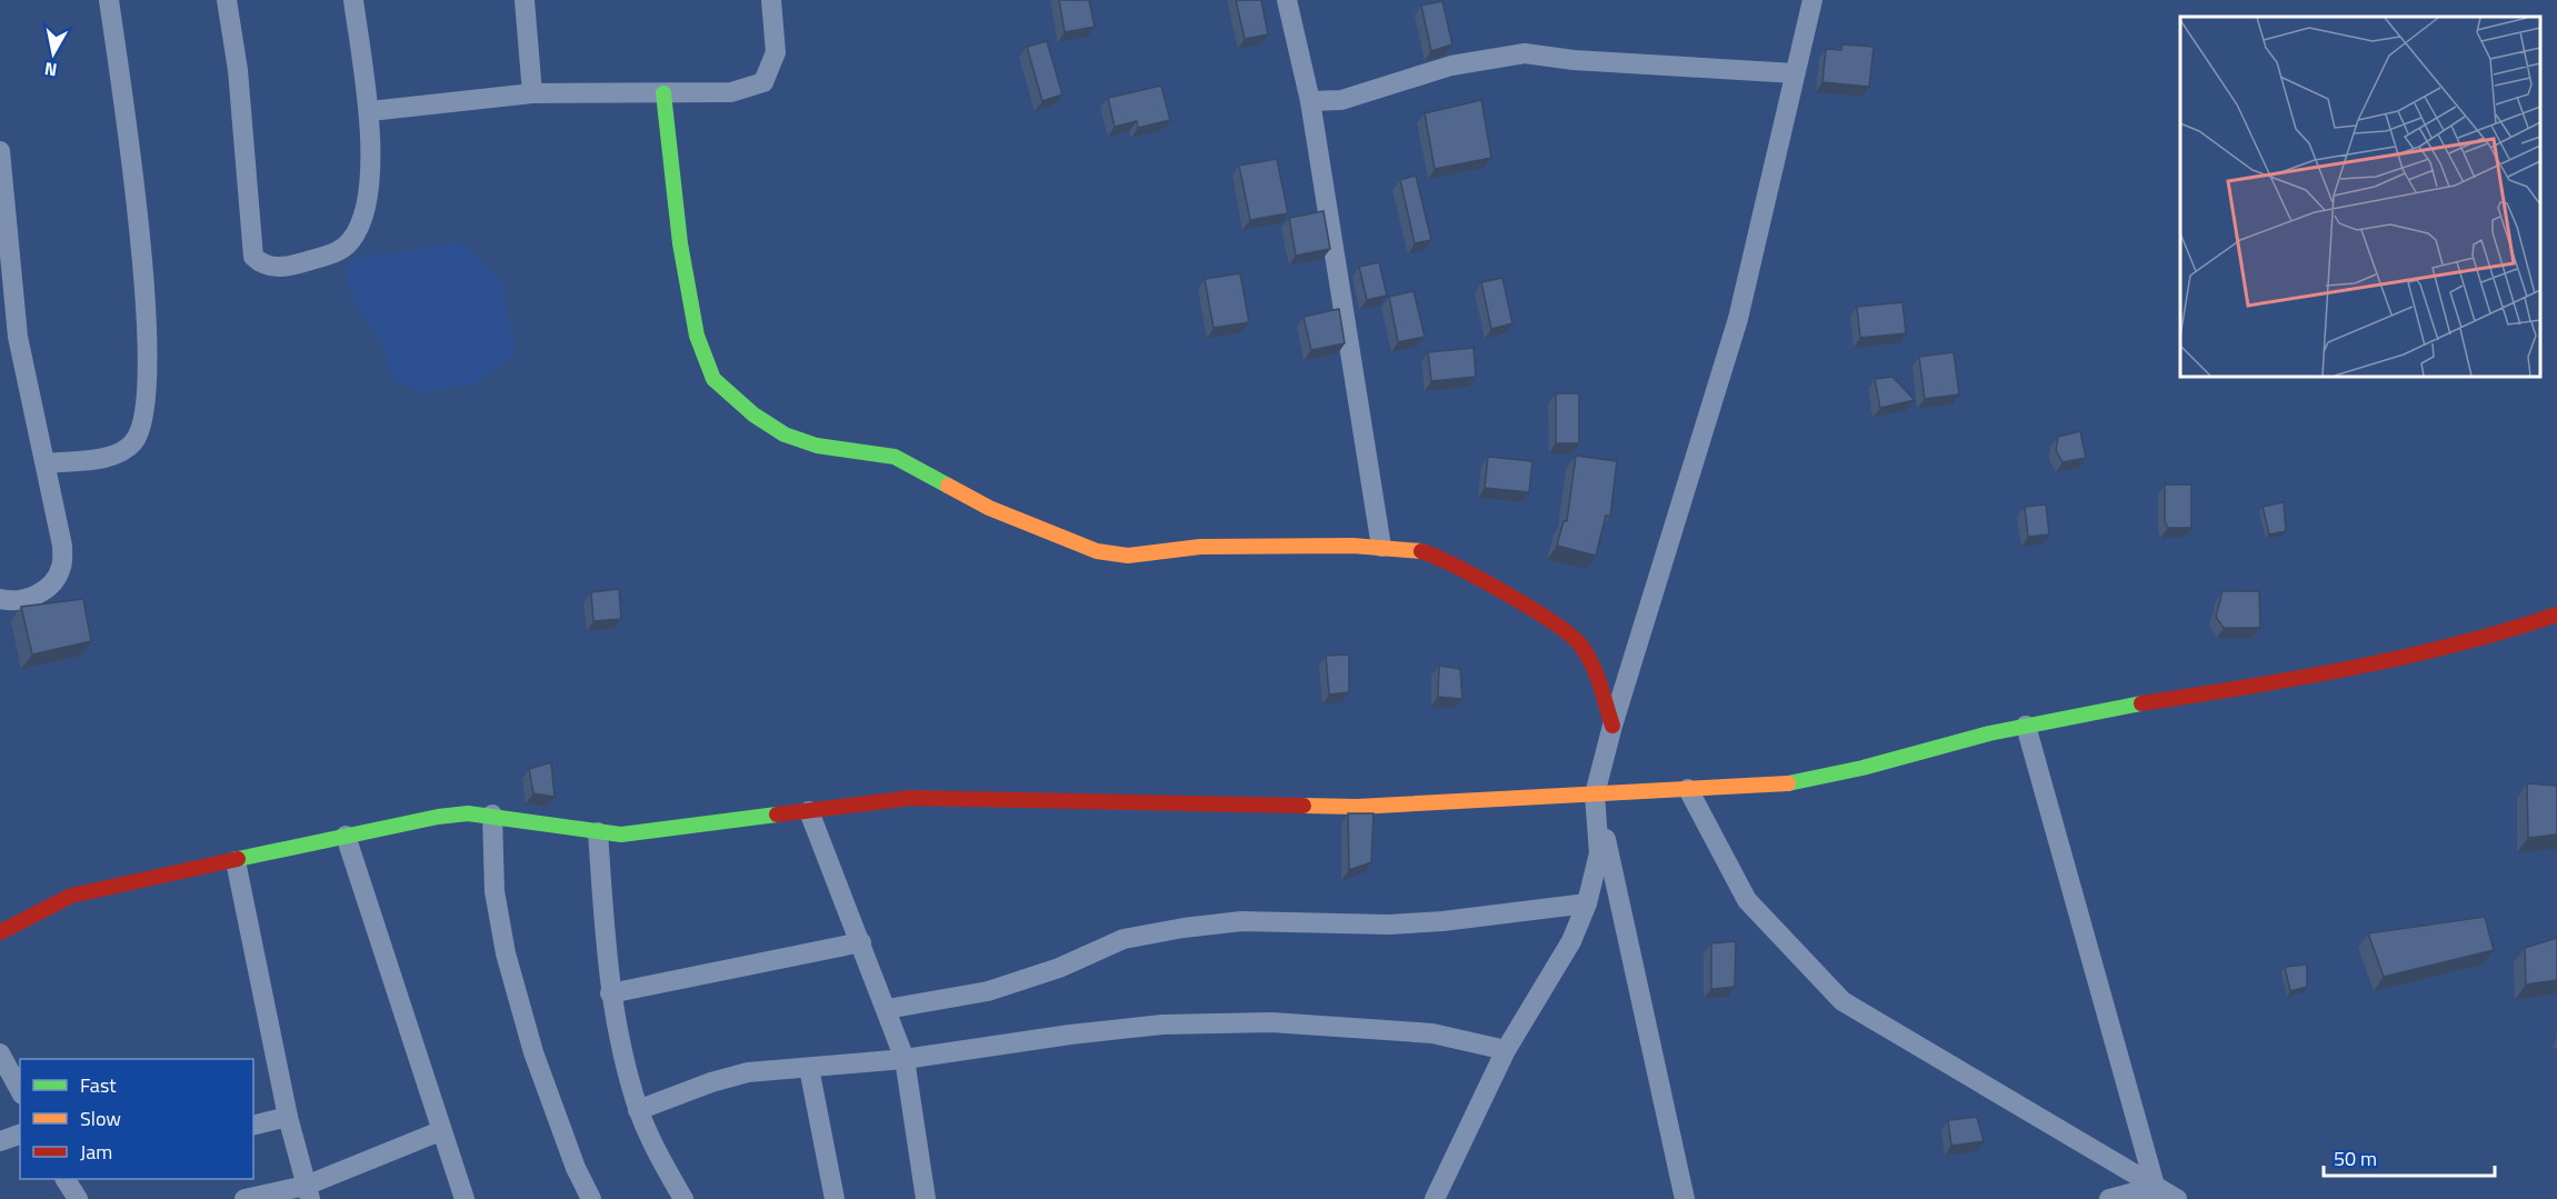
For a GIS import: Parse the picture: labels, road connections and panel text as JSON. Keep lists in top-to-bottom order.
{
  "legend": ["Fast", "Slow", "Jam"],
  "scale_bar": "50 m",
  "north": "bottom"
}
